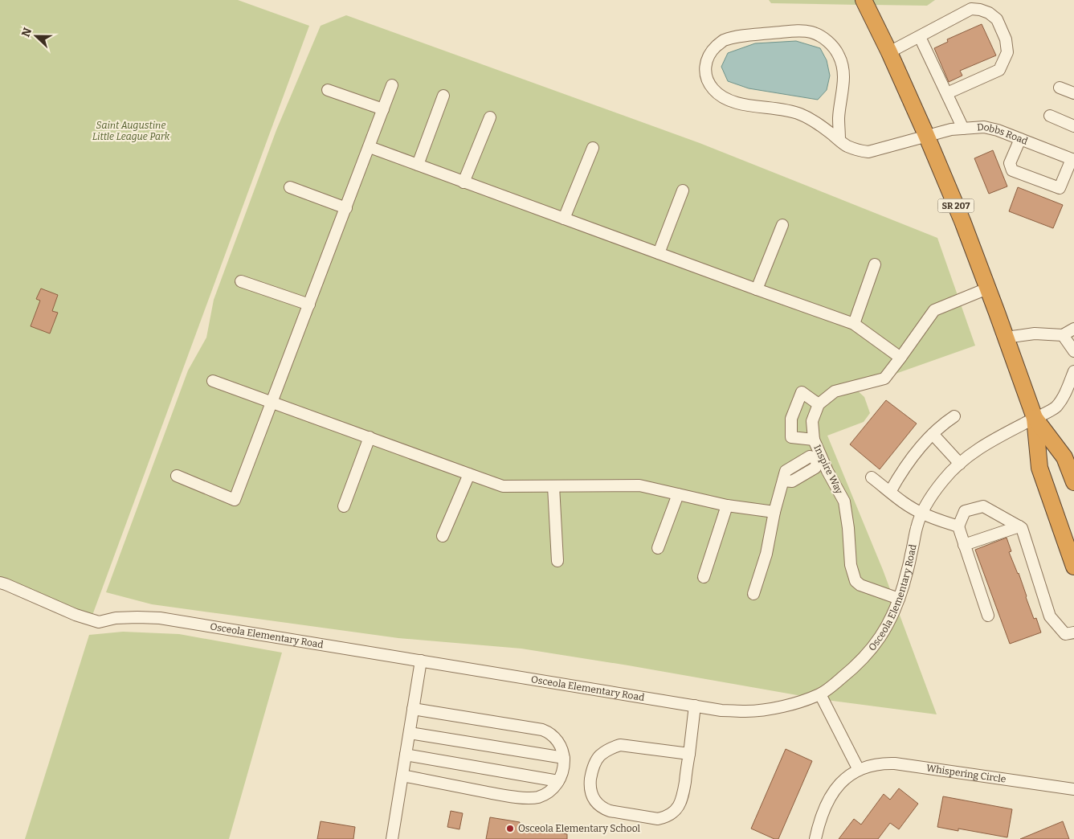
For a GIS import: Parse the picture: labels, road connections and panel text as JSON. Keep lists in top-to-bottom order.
{
  "streets": {
    "highway": ["SR 207"],
    "street": [
      "Dobbs Road",
      "Inspire Way",
      "Osceola Elementary Road",
      "Whispering Circle"
    ]
  },
  "crossings": [
    ["Dobbs Road", "SR 207"],
    ["SR 207", "Osceola Elementary Road"],
    ["Inspire Way", "Osceola Elementary Road"]
  ],
  "parks": ["Saint Augustine Little League Park"],
  "places": ["Osceola Elementary School"],
  "north": "left"
}
